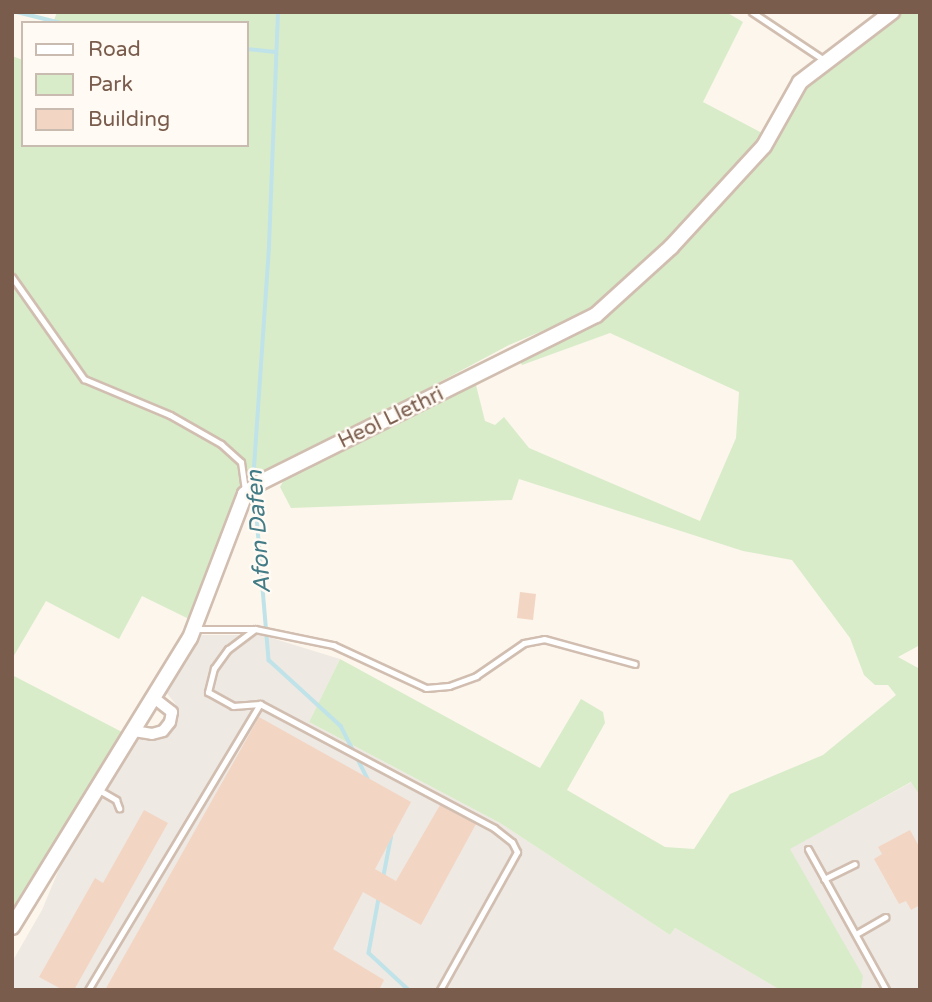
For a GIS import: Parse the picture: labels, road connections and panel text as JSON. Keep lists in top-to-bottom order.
{
  "streets": {
    "street": ["Heol Llethri"]
  },
  "water": ["Afon Dafen"],
  "legend": ["Road", "Park", "Building"]
}
